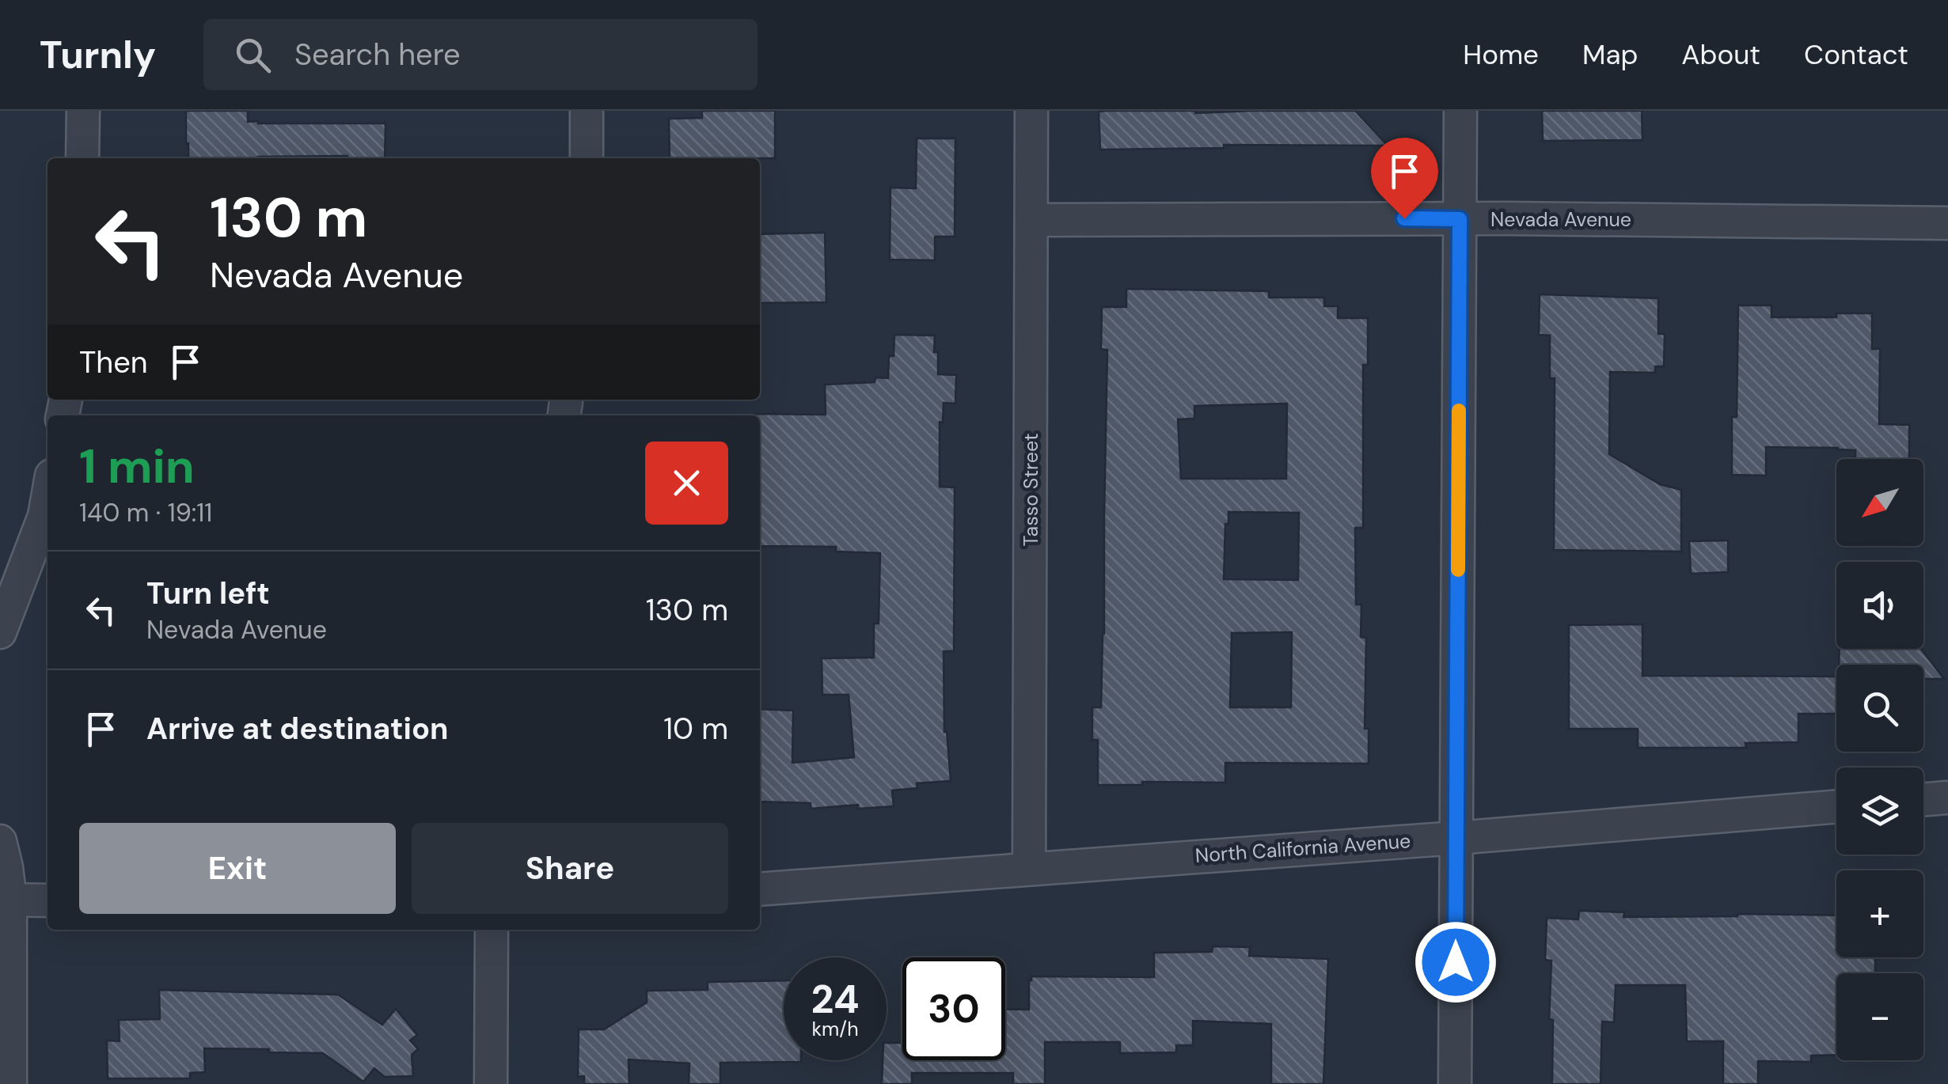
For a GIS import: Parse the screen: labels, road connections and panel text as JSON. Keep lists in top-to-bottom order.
{
  "streets": {
    "street": ["Nevada Avenue", "Tasso Street", "North California Avenue"]
  },
  "crossings": [
    ["Nevada Avenue", "Tasso Street"],
    ["Tasso Street", "North California Avenue"]
  ],
  "north": "bottom left",
  "page": {
    "header": "Turnly",
    "search": "Search here",
    "nav": [
      "Home",
      "Map",
      "About",
      "Contact"
    ],
    "turn": ["130 m", "Nevada Avenue"],
    "then": "Then",
    "heading": ["1 min", "140 m · 19:11"],
    "map_buttons": ["+", "−"],
    "list": [
      {
        "name": "Turn left",
        "note": "Nevada Avenue",
        "value": "130 m"
      },
      {
        "name": "Arrive at destination",
        "value": "10 m"
      }
    ],
    "buttons": ["Exit", "Share"],
    "speed": "24 km/h",
    "limit": "30"
  }
}
